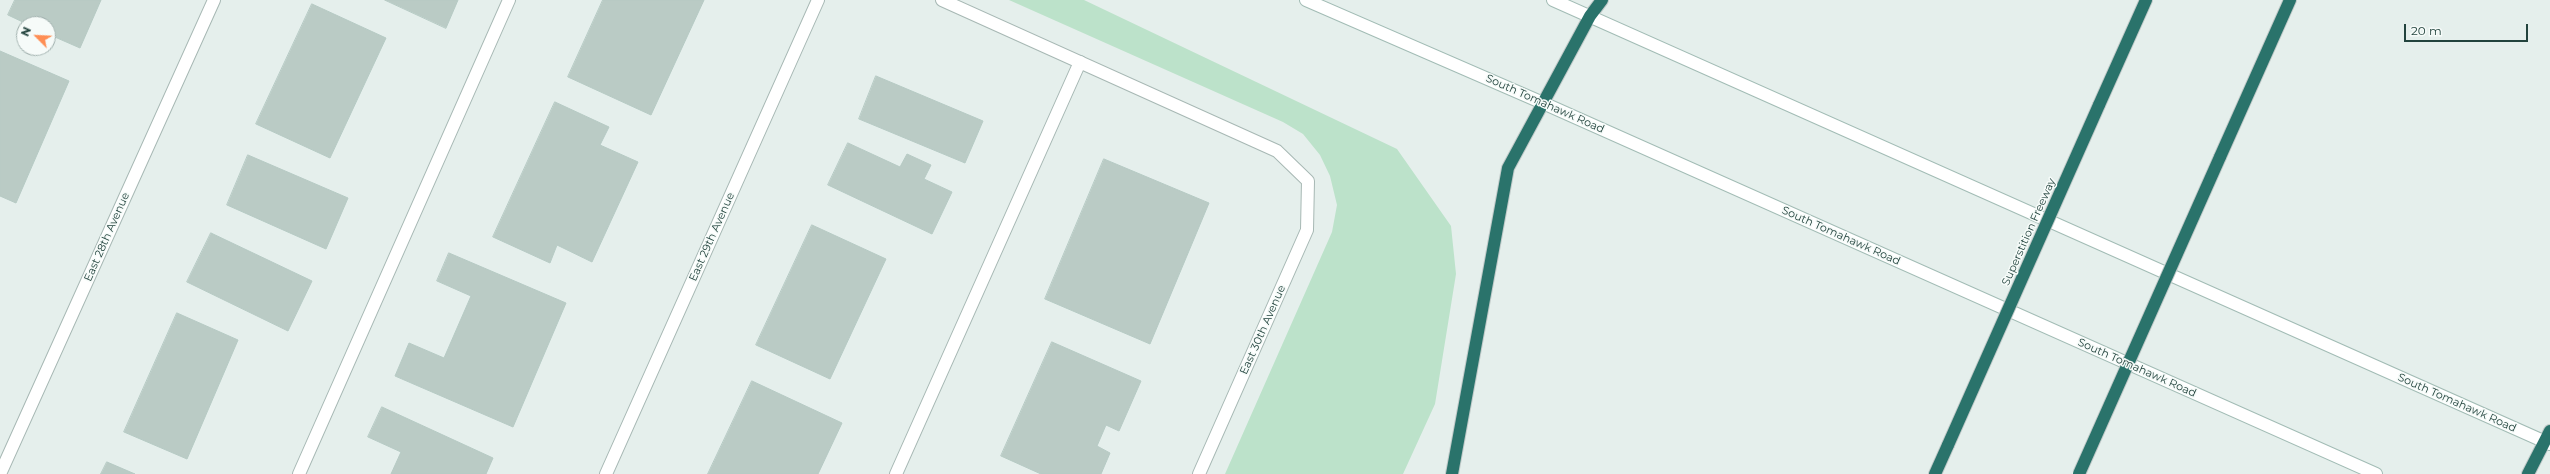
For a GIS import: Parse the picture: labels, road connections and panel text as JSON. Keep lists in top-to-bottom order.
{
  "streets": {
    "highway": ["Superstition Freeway"],
    "main road": [
      "South Tomahawk Road",
      "East 28th Avenue",
      "East 29th Avenue",
      "East 30th Avenue"
    ]
  },
  "scale_bar": "20 m",
  "north": "top left"
}
